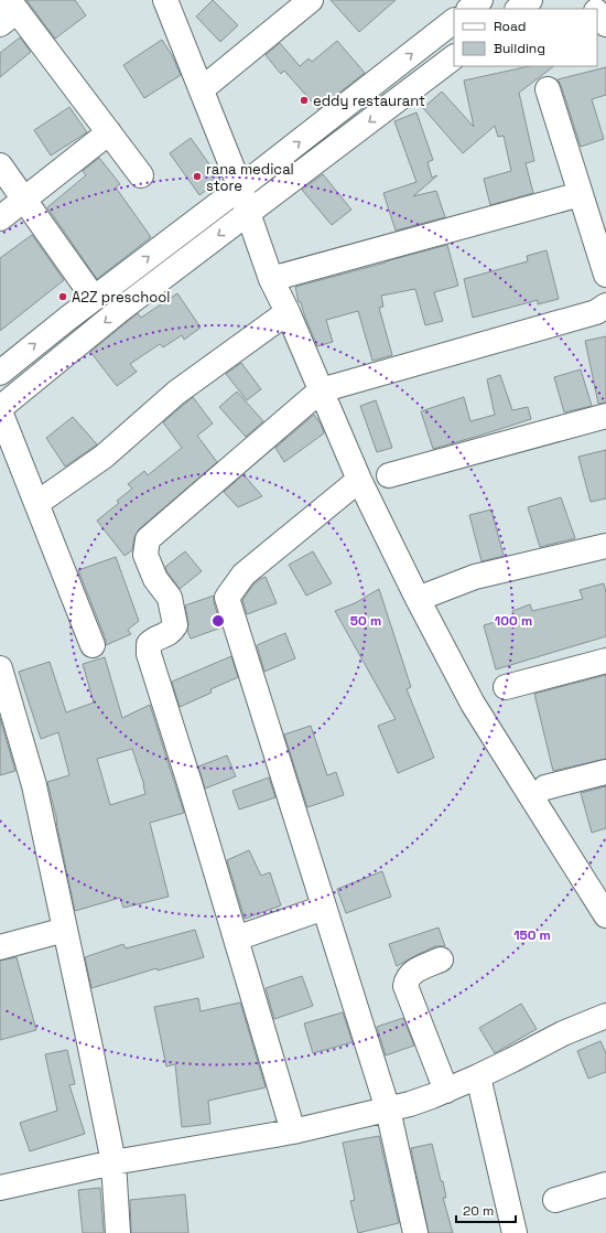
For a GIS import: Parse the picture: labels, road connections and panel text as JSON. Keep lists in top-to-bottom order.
{
  "places": ["eddy restaurant", "rana medical store", "A2Z preschool"],
  "legend": ["Road", "Building"],
  "scale_bar": "20 m",
  "rings": ["50 m", "100 m", "150 m"]
}
